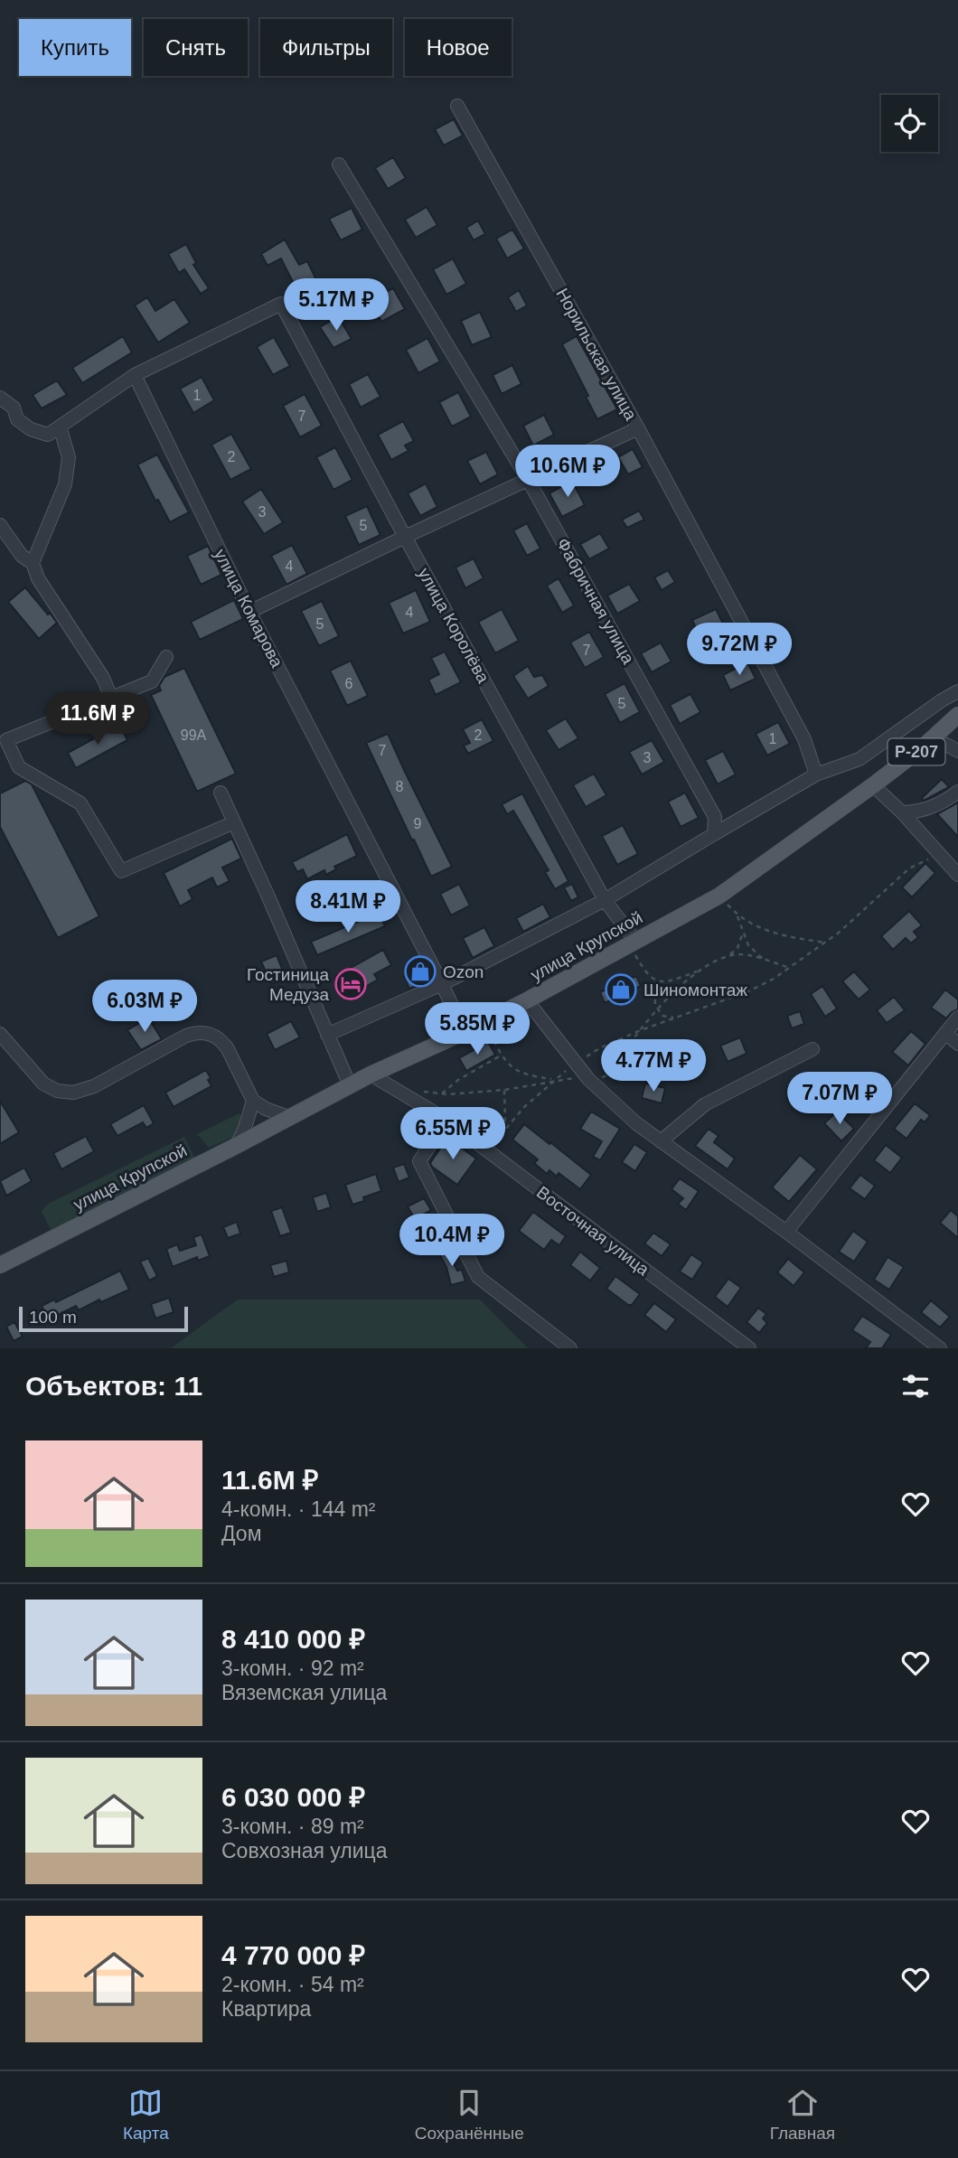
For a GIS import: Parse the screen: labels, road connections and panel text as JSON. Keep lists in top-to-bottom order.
{
  "streets": {
    "main road": ["Р-207", "улица Крупской"],
    "street": [
      "Норильская улица",
      "Фабричная улица",
      "улица Комарова",
      "улица Королёва",
      "Восточная улица"
    ]
  },
  "crossings": [
    ["улица Комарова", "улица Королёва"],
    ["улица Комарова", "улица Крупской"],
    ["улица Королёва", "улица Крупской"],
    ["улица Крупской", "Восточная улица"]
  ],
  "places": {
    "shop": ["Ozon", "Шиномонтаж"],
    "hotel": ["Гостиница Медуза"]
  },
  "house_numbers": [
    "1",
    "7",
    "2",
    "3",
    "5",
    "4",
    "4",
    "5",
    "7",
    "6",
    "5",
    "99А",
    "2",
    "1",
    "7",
    "3",
    "8",
    "9"
  ],
  "scale_bar": "100 m",
  "page": {
    "chip": [
      "Купить",
      "Снять",
      "Фильтры",
      "Новое"
    ],
    "price": [
      "5.17M ₽",
      "10.6M ₽",
      "9.72M ₽",
      "11.6M ₽",
      "8.41M ₽",
      "6.03M ₽",
      "5.85M ₽",
      "4.77M ₽",
      "7.07M ₽",
      "6.55M ₽",
      "10.4M ₽"
    ],
    "scale": "100 m",
    "heading": "Объектов: 11",
    "list": [
      {
        "name": "11.6M ₽",
        "note": "4-комн. · 144 m² · Дом"
      },
      {
        "name": "8 410 000 ₽",
        "note": "3-комн. · 92 m² · Вяземская улица"
      },
      {
        "name": "6 030 000 ₽",
        "note": "3-комн. · 89 m² · Совхозная улица"
      },
      {
        "name": "4 770 000 ₽",
        "note": "2-комн. · 54 m² · Квартира"
      }
    ],
    "tabs": ["Карта", "Сохранённые", "Главная"]
  }
}
